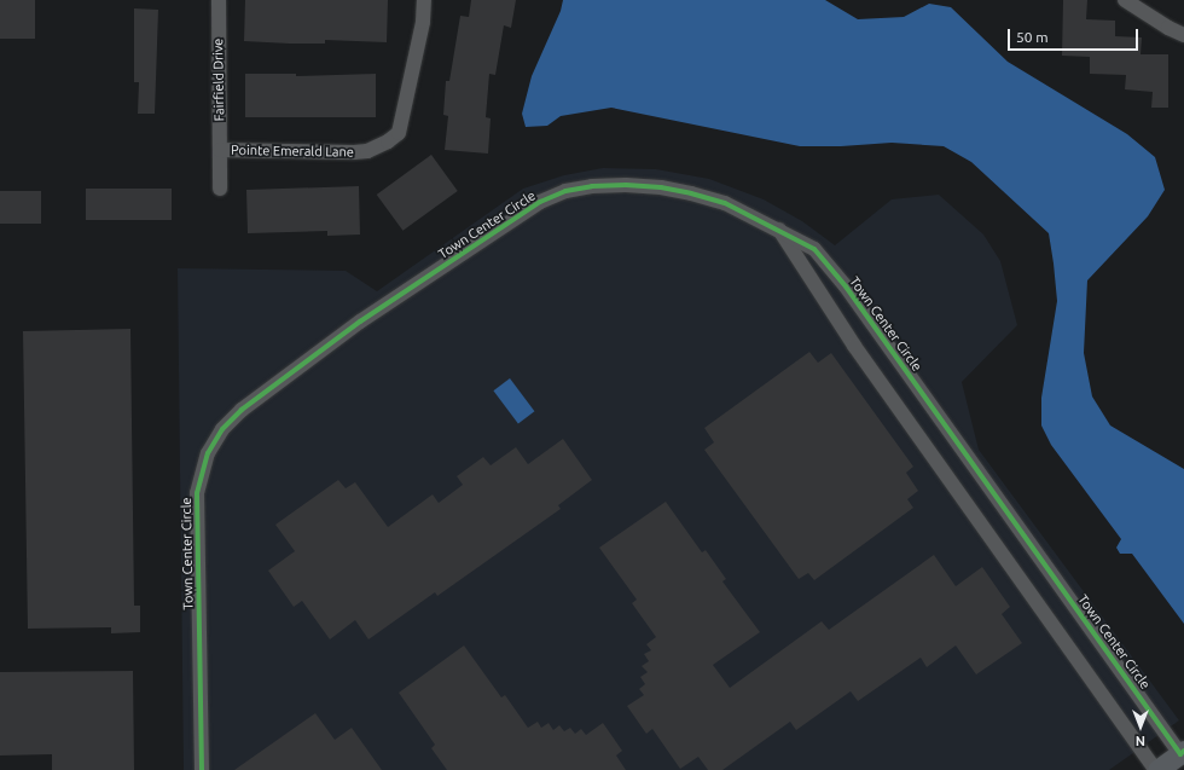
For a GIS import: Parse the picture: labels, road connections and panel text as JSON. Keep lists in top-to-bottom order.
{
  "streets": {
    "street": ["Fairfield Drive", "Pointe Emerald Lane", "Town Center Circle"]
  },
  "crossings": [
    ["Fairfield Drive", "Pointe Emerald Lane"]
  ],
  "scale_bar": "50 m",
  "north": "bottom"
}
